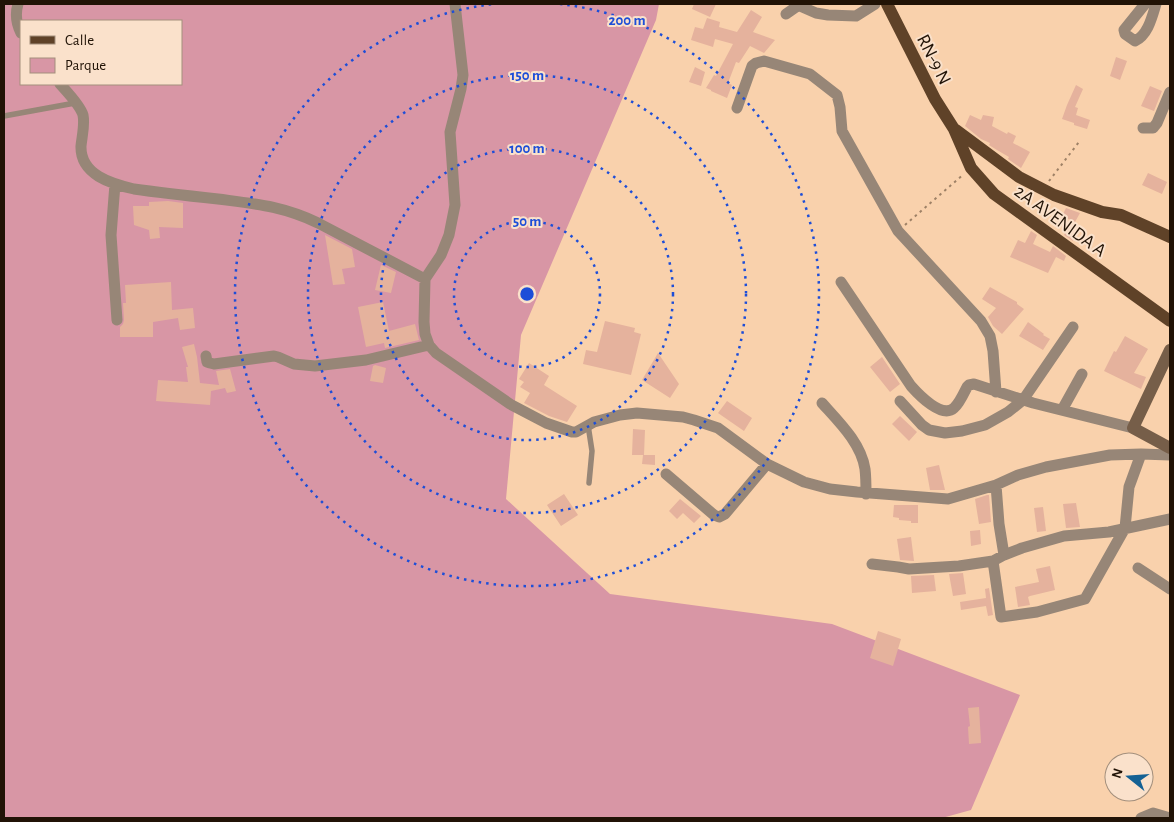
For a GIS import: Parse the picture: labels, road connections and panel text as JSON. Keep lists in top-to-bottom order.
{
  "streets": {
    "main road": ["RN-9 N", "2A AVENIDA A"]
  },
  "crossings": [
    ["RN-9 N", "2A AVENIDA A"]
  ],
  "legend": ["Calle", "Parque"],
  "north": "left",
  "rings": [
    "200 m",
    "150 m",
    "100 m",
    "50 m"
  ]
}
